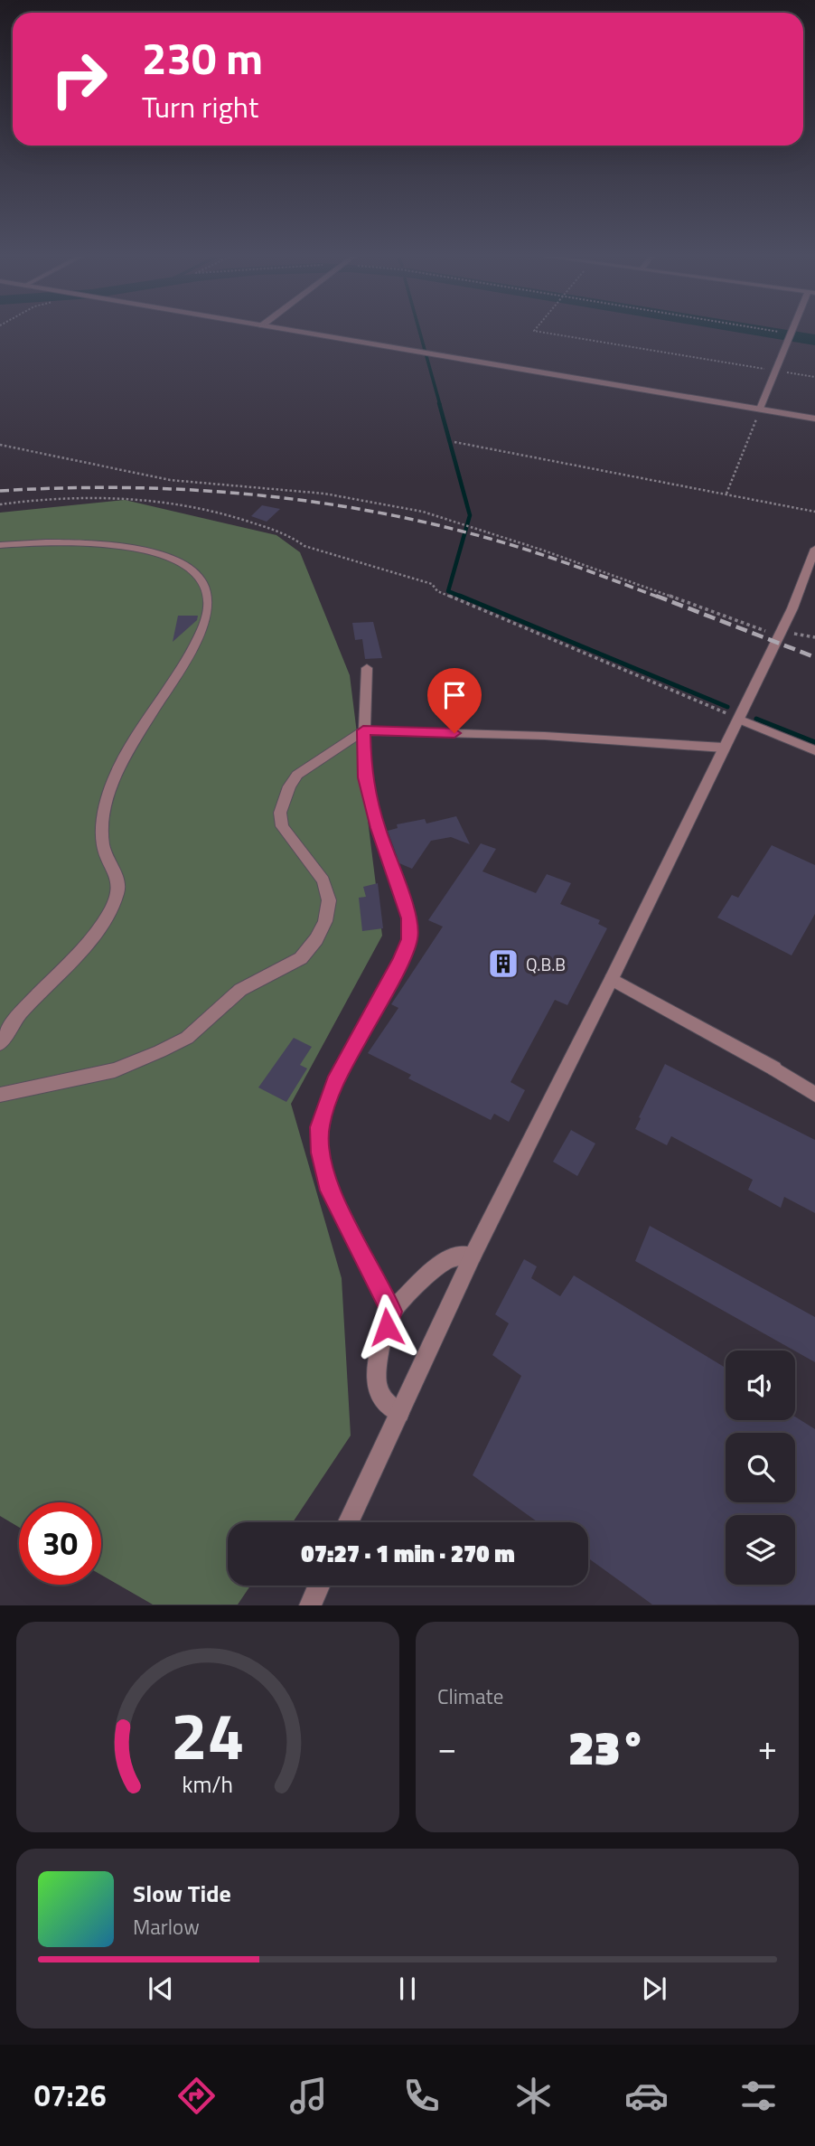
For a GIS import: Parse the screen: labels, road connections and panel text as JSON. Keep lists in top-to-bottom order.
{
  "places": {
    "building": ["Q.B.B"]
  },
  "page": {
    "turn": ["230 m", "Turn right"],
    "limit": "30",
    "trip": "07:27 · 1 min · 270 m",
    "tile": "Climate",
    "heat": ["−", "23°", "+"],
    "song": ["Slow Tide", "Marlow"],
    "tabs": "07:26",
    "gauge": ["24", "km/h"]
  }
}
